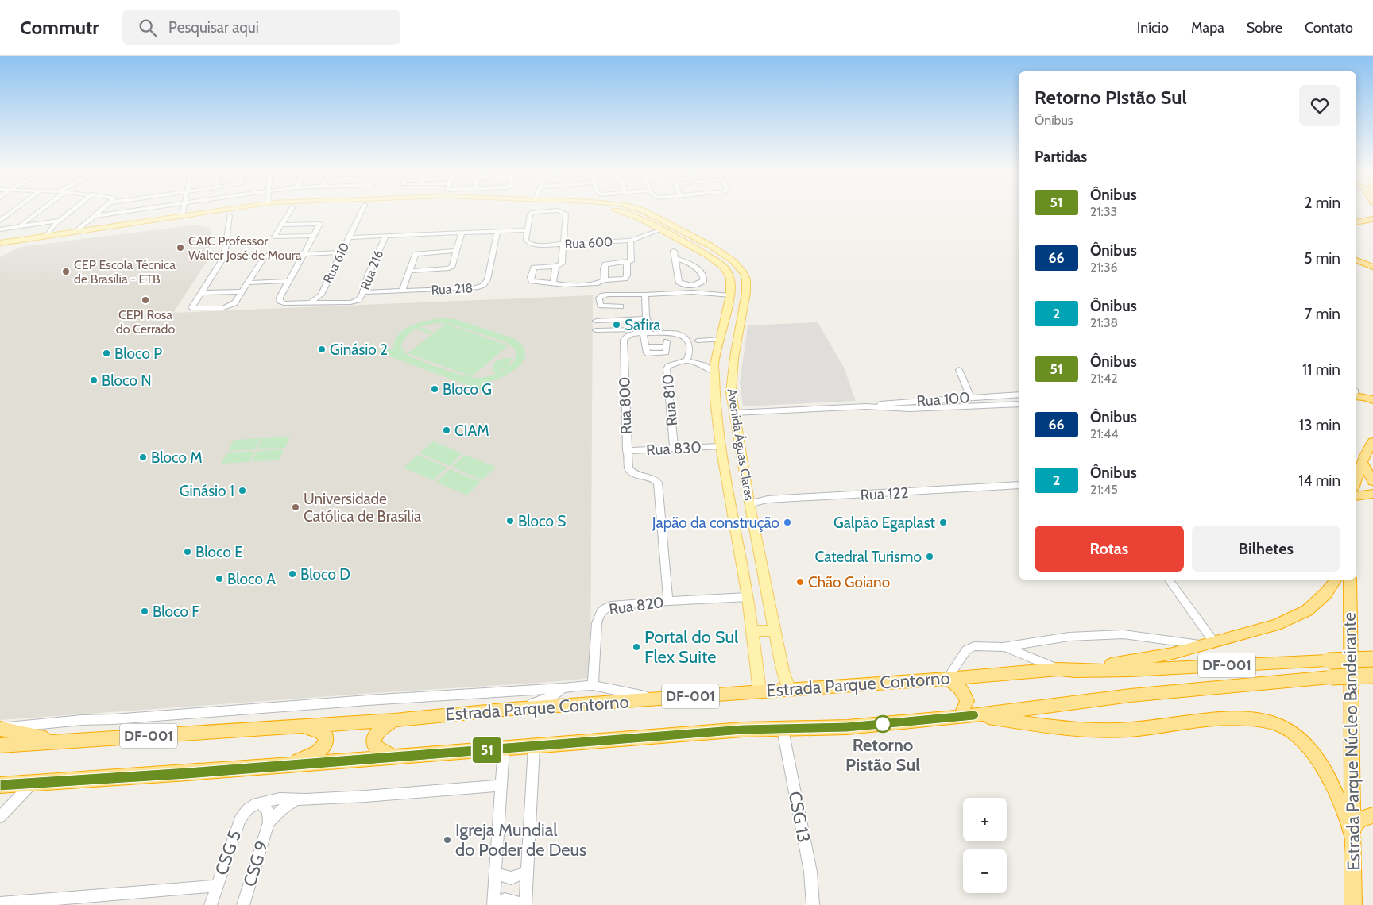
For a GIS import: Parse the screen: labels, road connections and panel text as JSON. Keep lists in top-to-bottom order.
{
  "streets": {
    "highway": ["DF-001", "Estrada Parque Contorno", "Estrada Parque Núcleo Bandeirante"],
    "main road": ["Avenida Águas Claras"],
    "street": [
      "Rua 600",
      "Rua 610",
      "Rua 216",
      "Rua 218",
      "Rua 100",
      "Rua 810",
      "Rua 800",
      "Rua 830",
      "Rua 122",
      "Rua 820",
      "CSG 13",
      "CSG 5",
      "CSG 9"
    ]
  },
  "crossings": [
    ["Rua 600", "Rua 610"],
    ["Rua 600", "Avenida Águas Claras"],
    ["Rua 610", "Rua 216"],
    ["Rua 610", "Rua 218"],
    ["Rua 216", "Rua 218"],
    ["Rua 100", "Avenida Águas Claras"],
    ["Rua 810", "Rua 800"],
    ["Rua 810", "Rua 830"],
    ["Rua 800", "Rua 830"],
    ["Rua 800", "Rua 820"],
    ["Avenida Águas Claras", "Rua 830"],
    ["Avenida Águas Claras", "Rua 122"],
    ["Avenida Águas Claras", "Rua 820"],
    ["Avenida Águas Claras", "Estrada Parque Contorno"],
    ["DF-001", "Estrada Parque Contorno"],
    ["DF-001", "CSG 13"],
    ["CSG 5", "CSG 9"]
  ],
  "places": [
    "CAIC Professor Walter José de Moura",
    "CEP Escola Técnica de Brasília - ETB",
    "CEPI Rosa do Cerrado",
    "Safira",
    "Ginásio 2",
    "Bloco P",
    "Bloco N",
    "Bloco G",
    "CIAM",
    "Bloco M",
    "Ginásio 1",
    "Universidade Católica de Brasília",
    "Bloco S",
    "Japão da construção",
    "Galpão Egaplast",
    "Bloco E",
    "Catedral Turismo",
    "Bloco D",
    "Bloco A",
    "Chão Goiano",
    "Bloco F",
    "Portal do Sul Flex Suite",
    "Retorno Pistão Sul",
    "Igreja Mundial do Poder de Deus"
  ],
  "lines": ["bus line 51"],
  "page": {
    "header": "Commutr",
    "search": "Pesquisar aqui",
    "nav": [
      "Início",
      "Mapa",
      "Sobre",
      "Contato"
    ],
    "on_map": "51",
    "heading": [
      ["Retorno Pistão Sul", "Ônibus"],
      "Partidas"
    ],
    "list": [
      {
        "mark": "51",
        "name": "Ônibus",
        "note": "21:33",
        "value": "2 min"
      },
      {
        "mark": "66",
        "name": "Ônibus",
        "note": "21:36",
        "value": "5 min"
      },
      {
        "mark": "2",
        "name": "Ônibus",
        "note": "21:38",
        "value": "7 min"
      },
      {
        "mark": "51",
        "name": "Ônibus",
        "note": "21:42",
        "value": "11 min"
      },
      {
        "mark": "66",
        "name": "Ônibus",
        "note": "21:44",
        "value": "13 min"
      },
      {
        "mark": "2",
        "name": "Ônibus",
        "note": "21:45",
        "value": "14 min"
      }
    ],
    "buttons": ["Rotas", "Bilhetes"],
    "map_buttons": ["+", "−"]
  }
}
